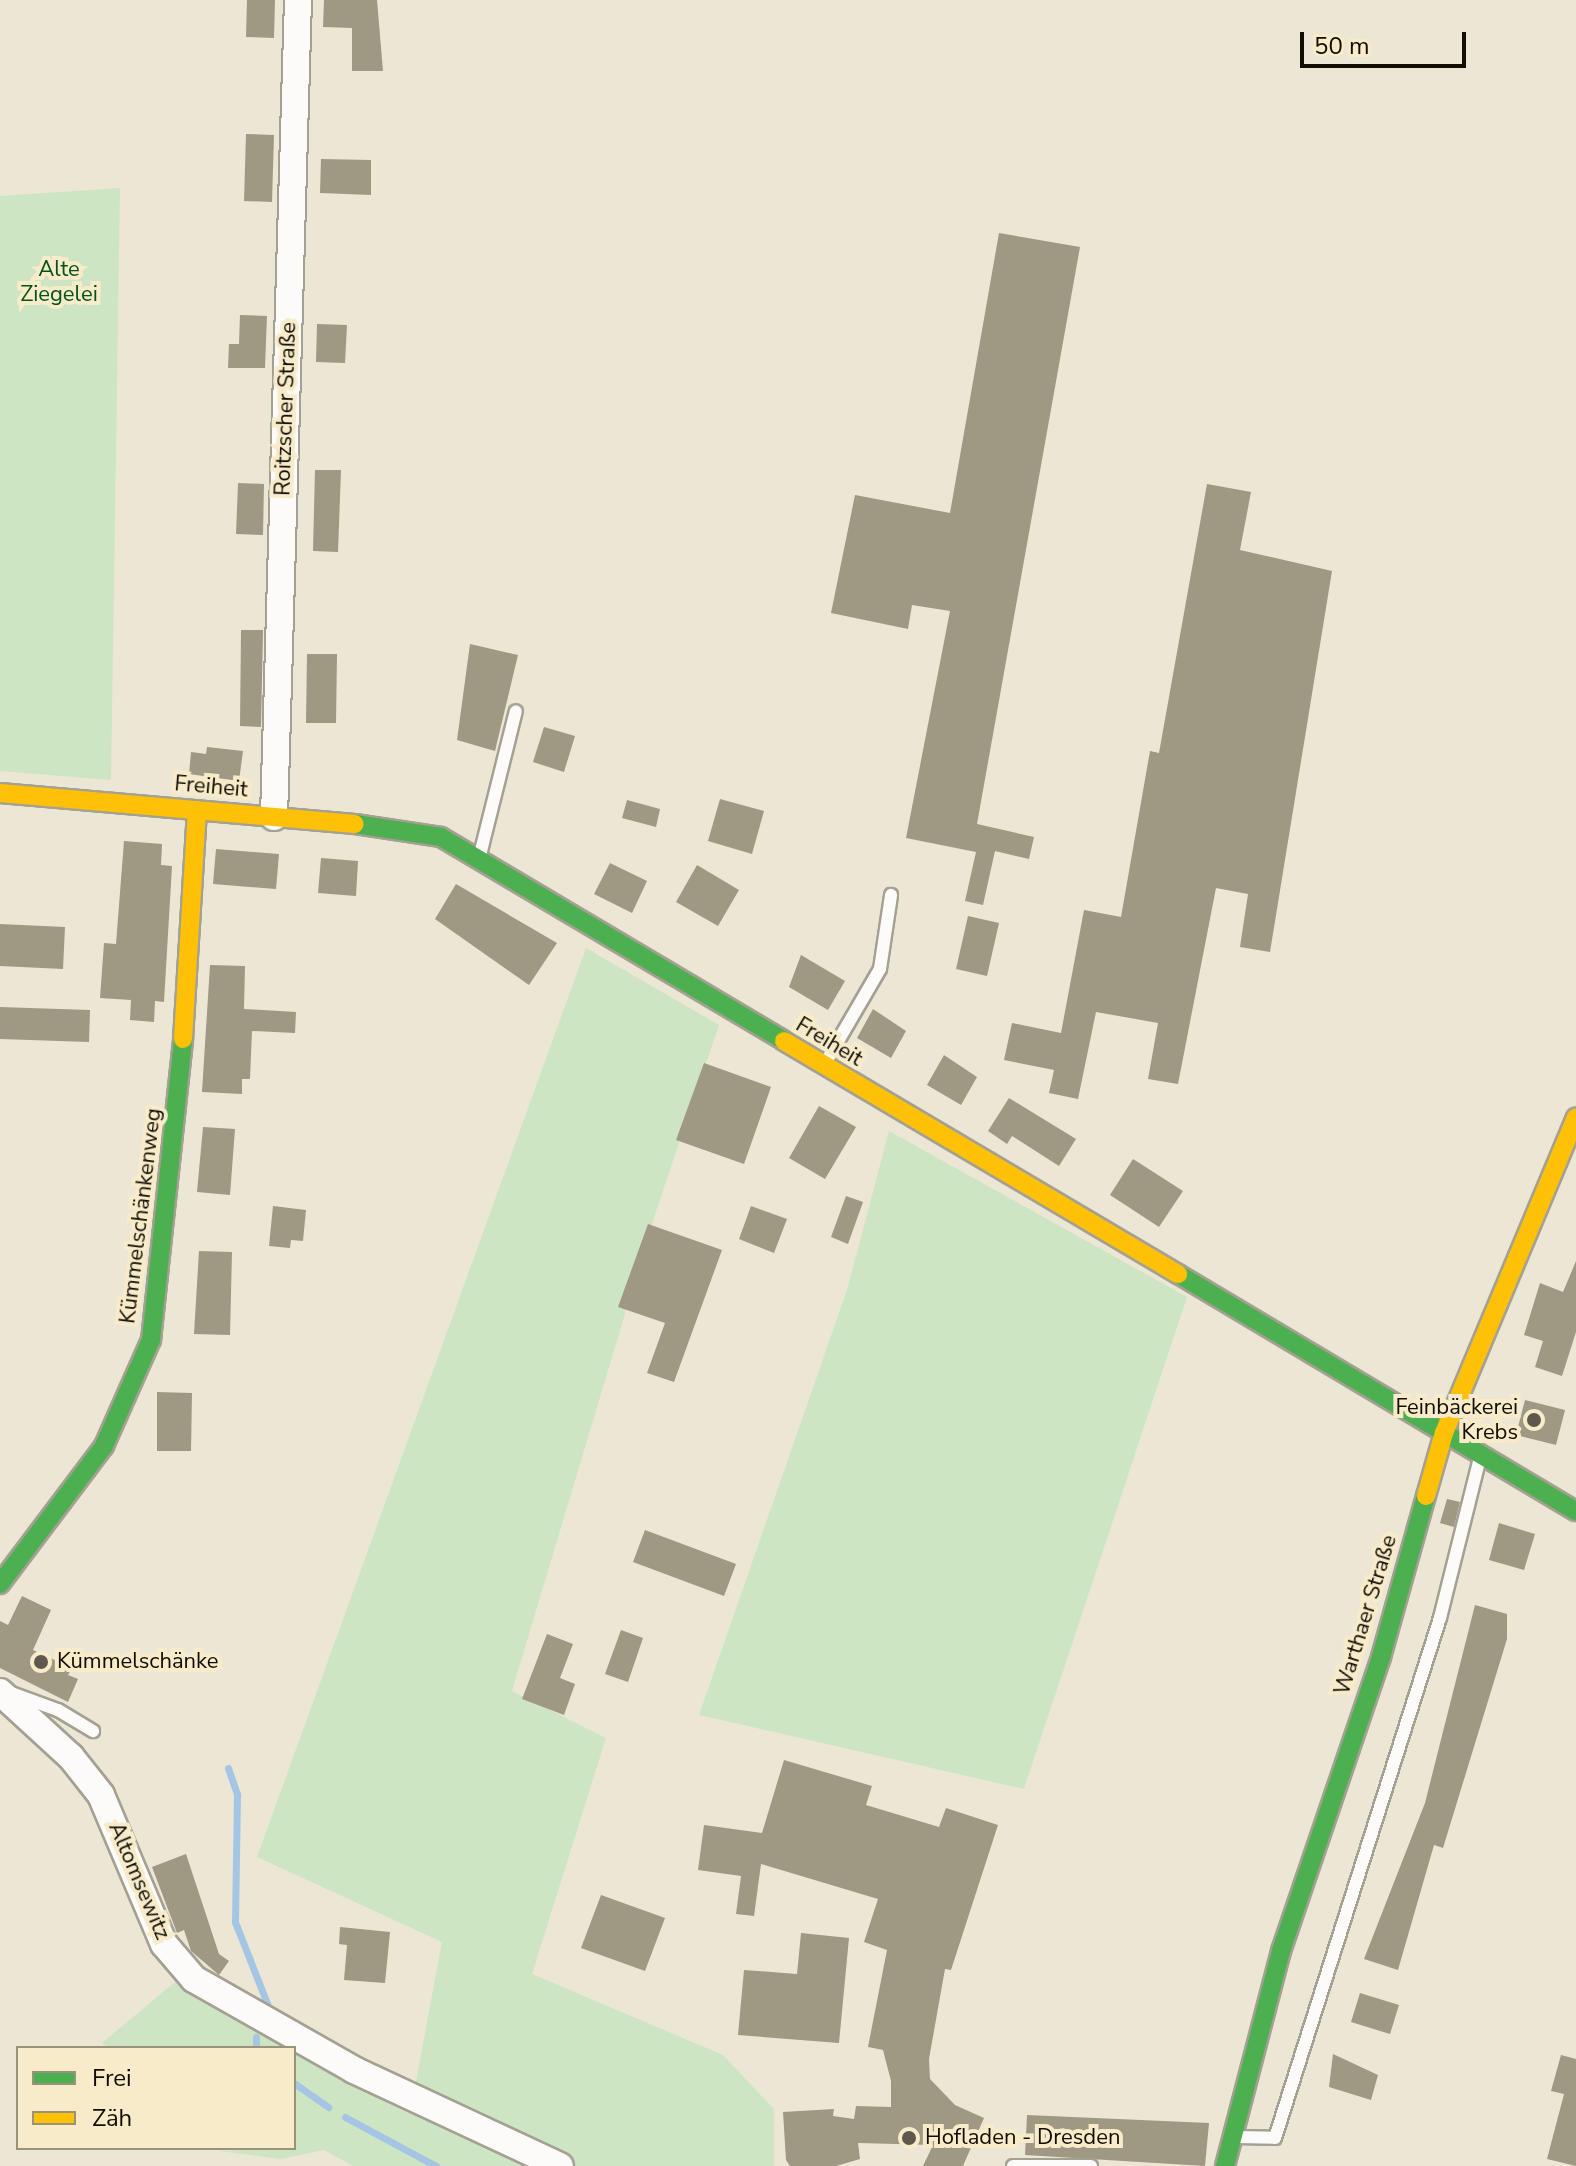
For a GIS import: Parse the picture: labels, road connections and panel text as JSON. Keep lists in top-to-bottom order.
{
  "streets": {
    "street": [
      "Roitzscher Straße",
      "Freiheit",
      "Kümmelschänkenweg",
      "Warthaer Straße",
      "Altomsewitz"
    ]
  },
  "crossings": [
    ["Roitzscher Straße", "Freiheit"],
    ["Freiheit", "Kümmelschänkenweg"],
    ["Freiheit", "Warthaer Straße"]
  ],
  "parks": ["Alte Ziegelei"],
  "places": ["Feinbäckerei Krebs", "Kümmelschänke", "Hofladen - Dresden"],
  "legend": ["Frei", "Zäh"],
  "scale_bar": "50 m"
}
